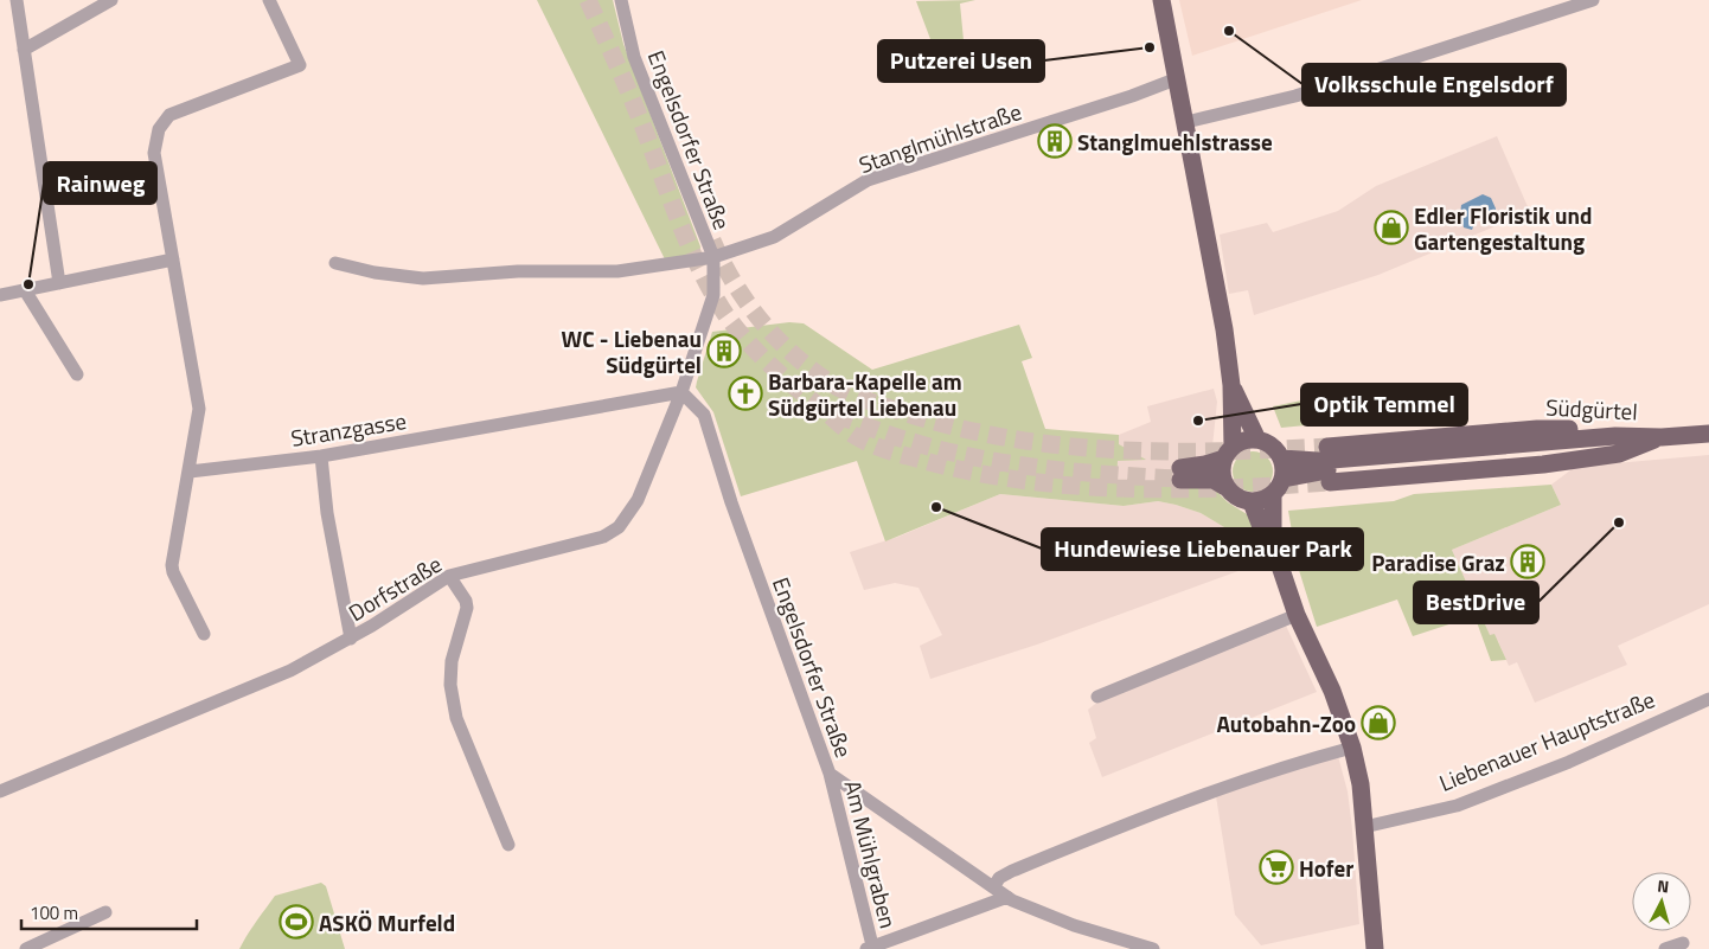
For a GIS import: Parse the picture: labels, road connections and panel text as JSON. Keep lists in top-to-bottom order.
{
  "streets": {
    "main road": ["Südgürtel"],
    "street": [
      "Stanglmühlstraße",
      "Engelsdorfer Straße",
      "Stranzgasse",
      "Dorfstraße",
      "Liebenauer Hauptstraße",
      "Am Mühlgraben"
    ]
  },
  "crossings": [
    ["Stanglmühlstraße", "Engelsdorfer Straße"],
    ["Engelsdorfer Straße", "Stranzgasse"],
    ["Engelsdorfer Straße", "Dorfstraße"],
    ["Engelsdorfer Straße", "Am Mühlgraben"],
    ["Stranzgasse", "Dorfstraße"]
  ],
  "places": {
    "other": [
      "Volksschule Engelsdorf",
      "Putzerei Usen",
      "Rainweg",
      "Optik Temmel",
      "Hundewiese Liebenauer Park",
      "BestDrive"
    ],
    "building": ["Stanglmuehlstrasse", "WC - Liebenau Südgürtel", "Paradise Graz"],
    "shop": ["Edler Floristik und Gartengestaltung", "Autobahn-Zoo"],
    "church": ["Barbara-Kapelle am Südgürtel Liebenau"],
    "supermarket": ["Hofer"],
    "sports": ["ASKÖ Murfeld"]
  },
  "scale_bar": "100 m",
  "north": "top"
}
